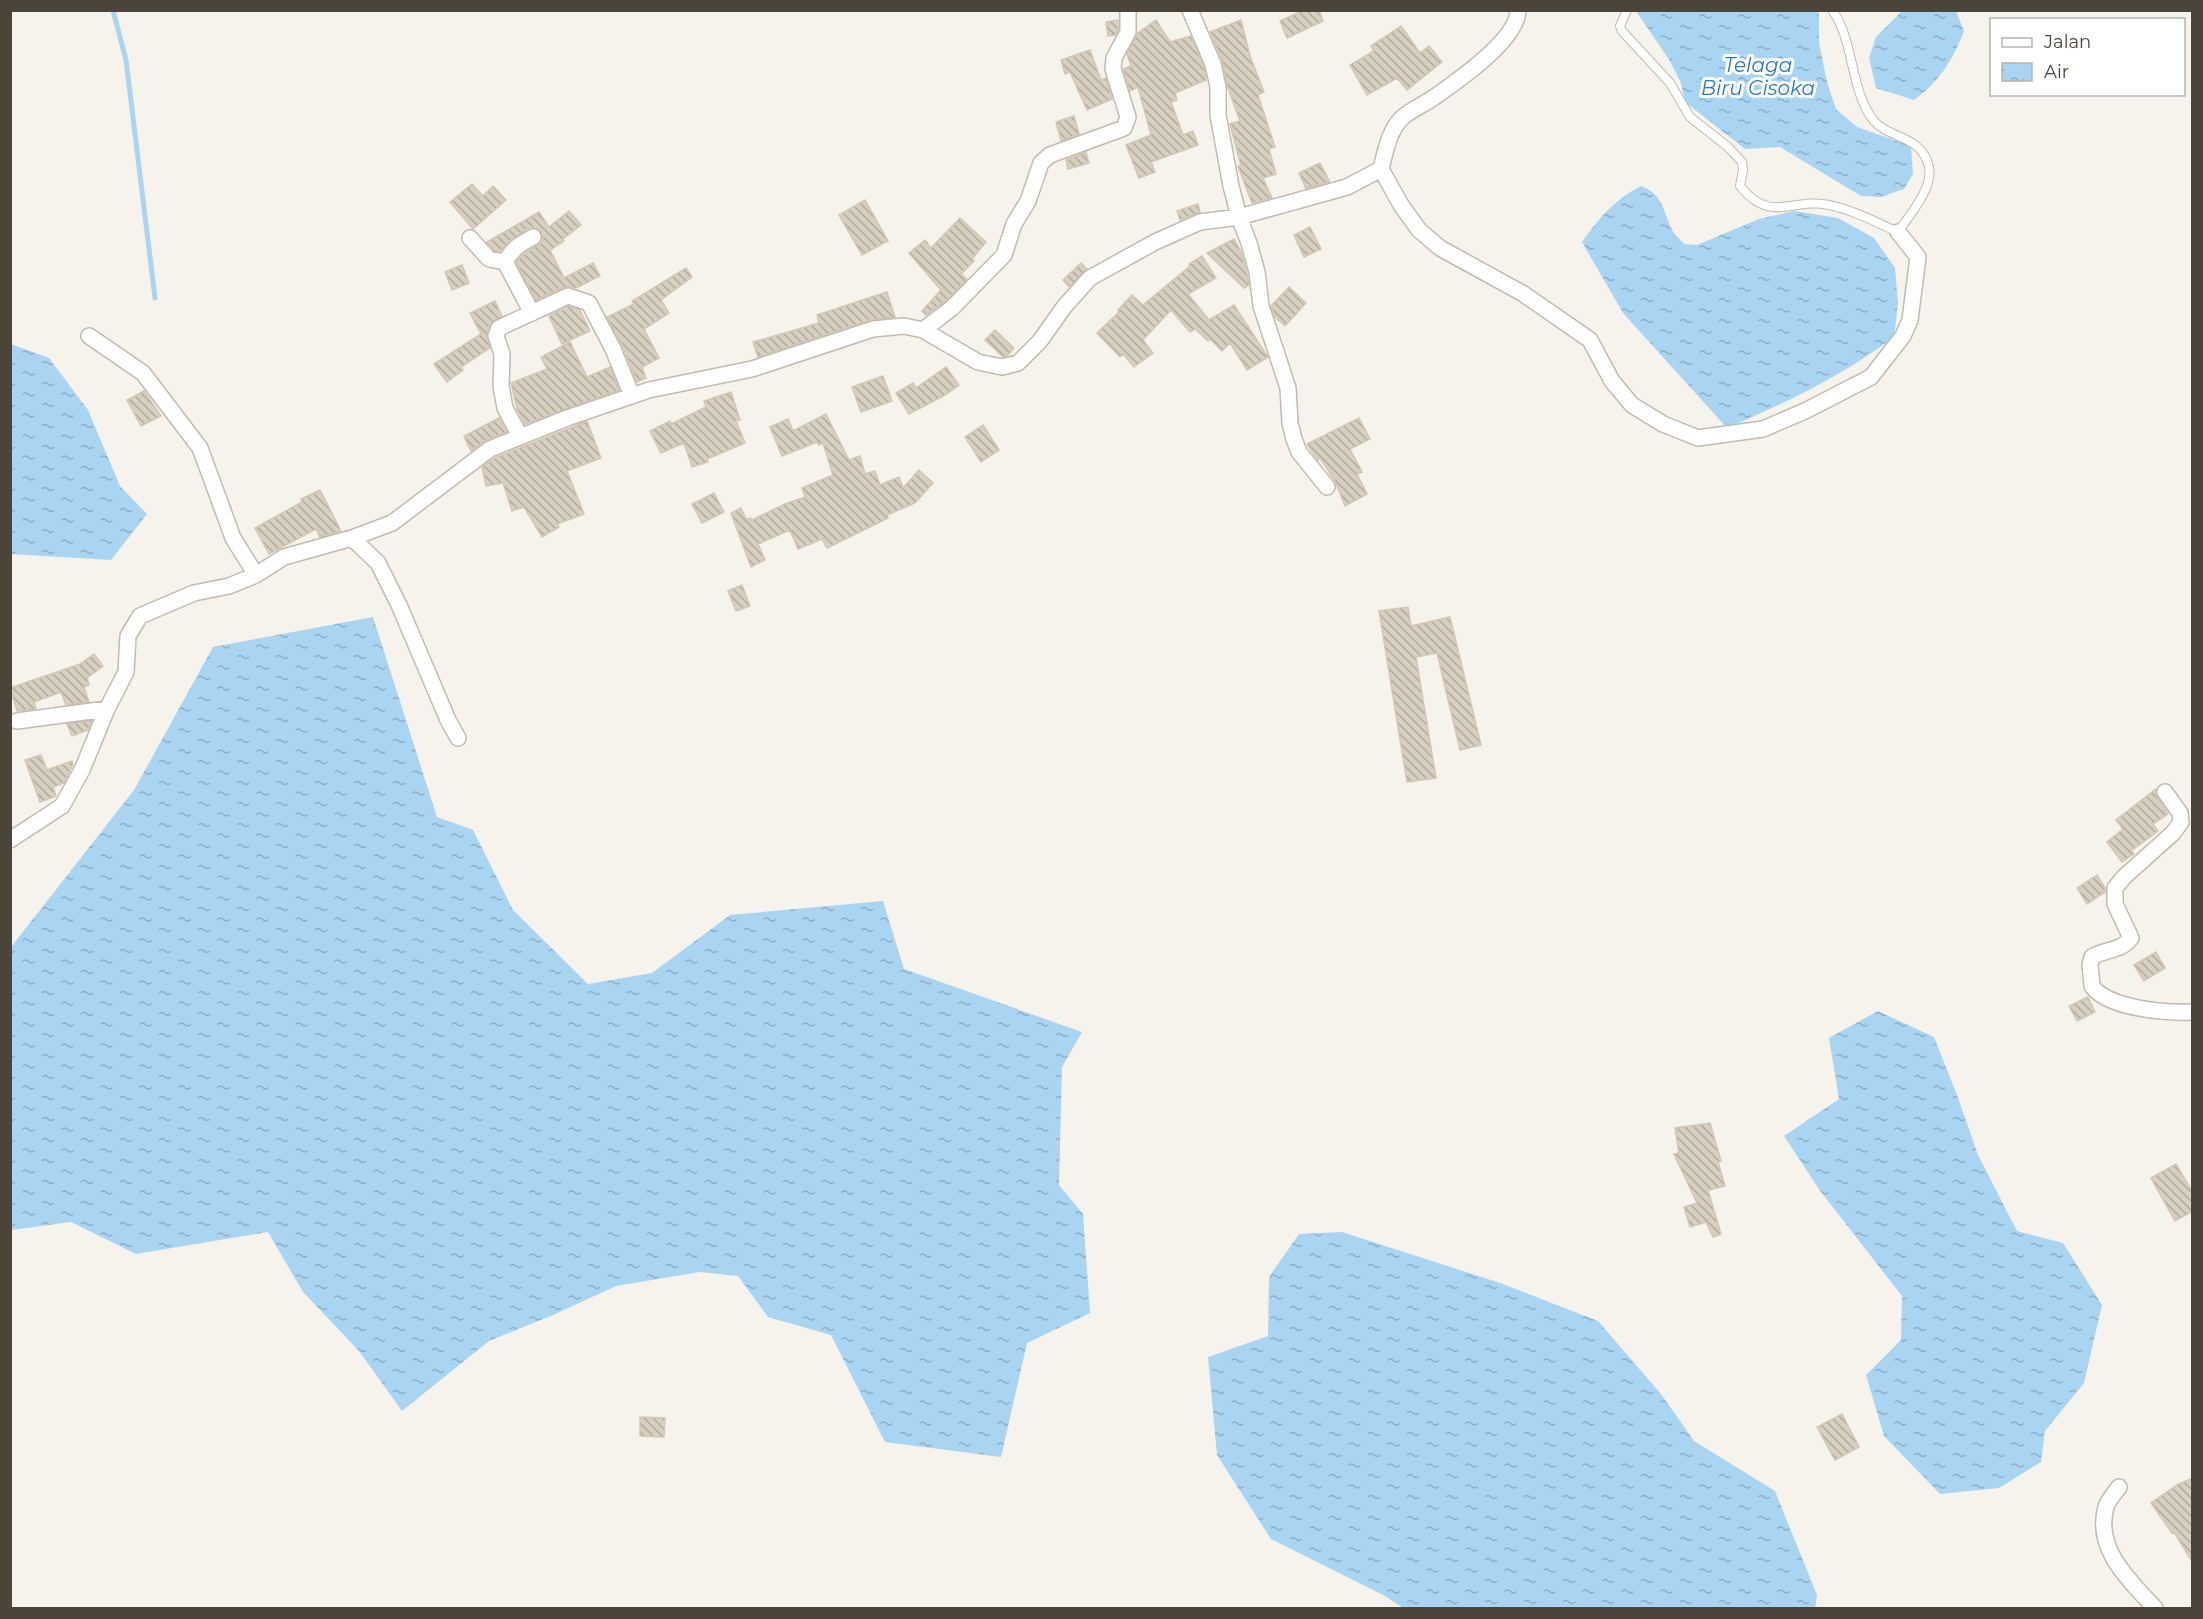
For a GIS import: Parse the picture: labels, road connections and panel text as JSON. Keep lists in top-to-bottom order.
{
  "water": ["Telaga Biru Cisoka"],
  "legend": ["Jalan", "Air"]
}
